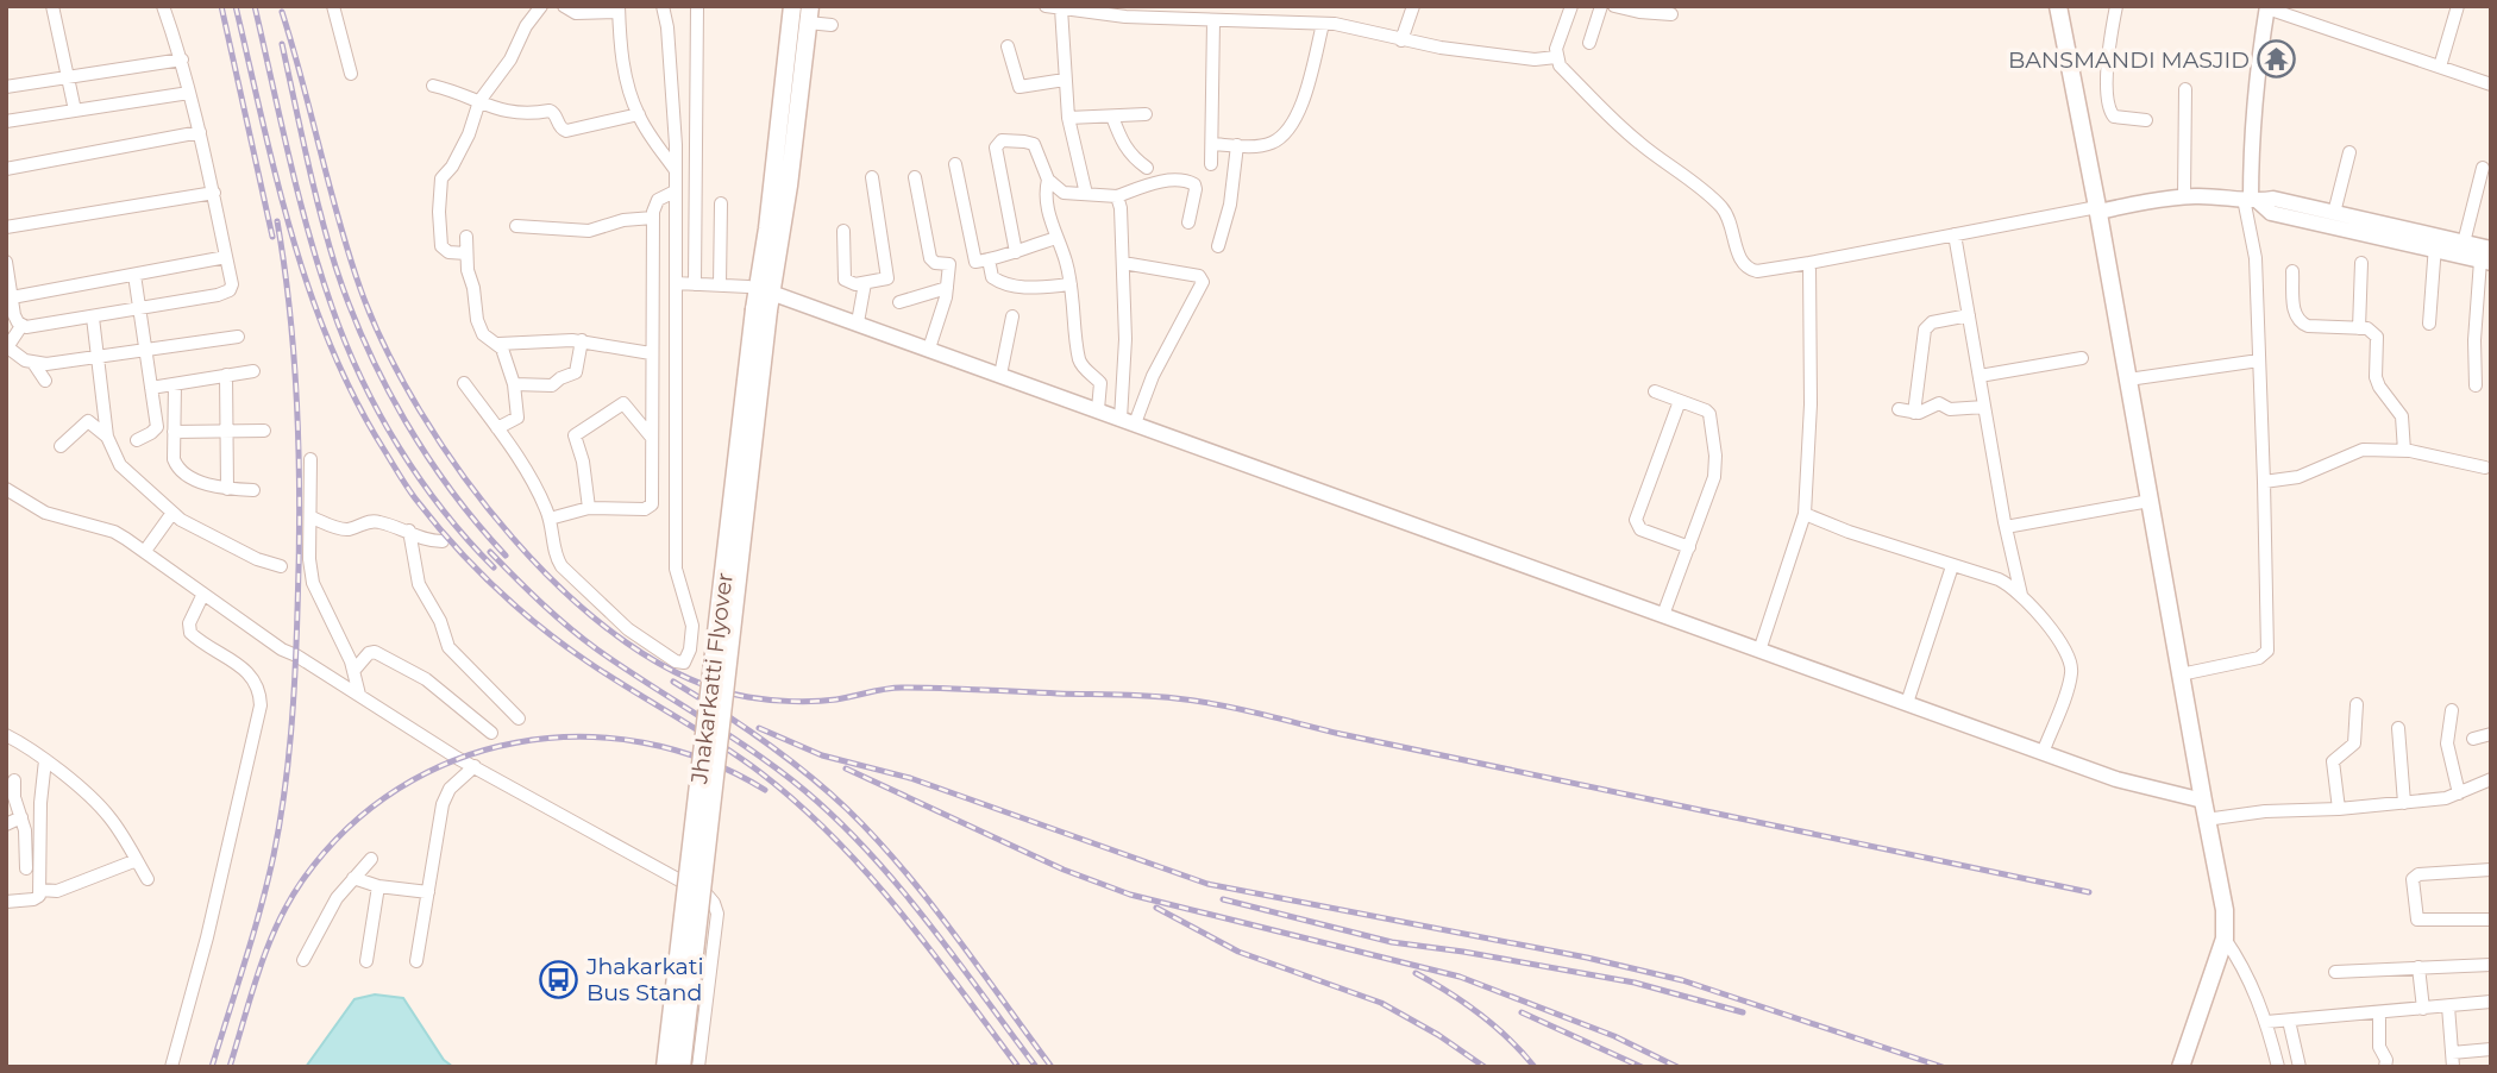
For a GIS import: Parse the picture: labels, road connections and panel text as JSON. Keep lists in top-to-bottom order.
{
  "streets": {
    "main road": ["Jhakarkatti Flyover"]
  },
  "places": {
    "temple": ["BANSMANDI MASJID"],
    "bus stop": ["Jhakarkati Bus Stand"]
  }
}
